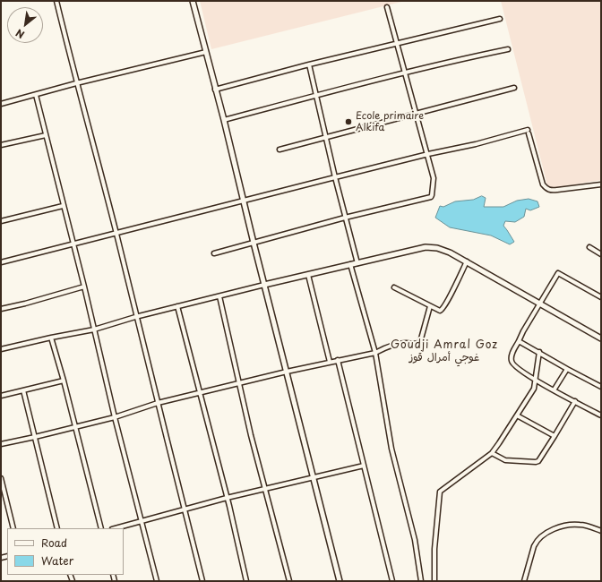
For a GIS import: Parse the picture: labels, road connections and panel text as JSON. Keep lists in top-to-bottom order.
{
  "districts": ["Goudji Amral Goz غوجي أمرال قوز"],
  "places": ["Ecole primaire Alkifa"],
  "legend": ["Road", "Water"],
  "north": "bottom left"
}
